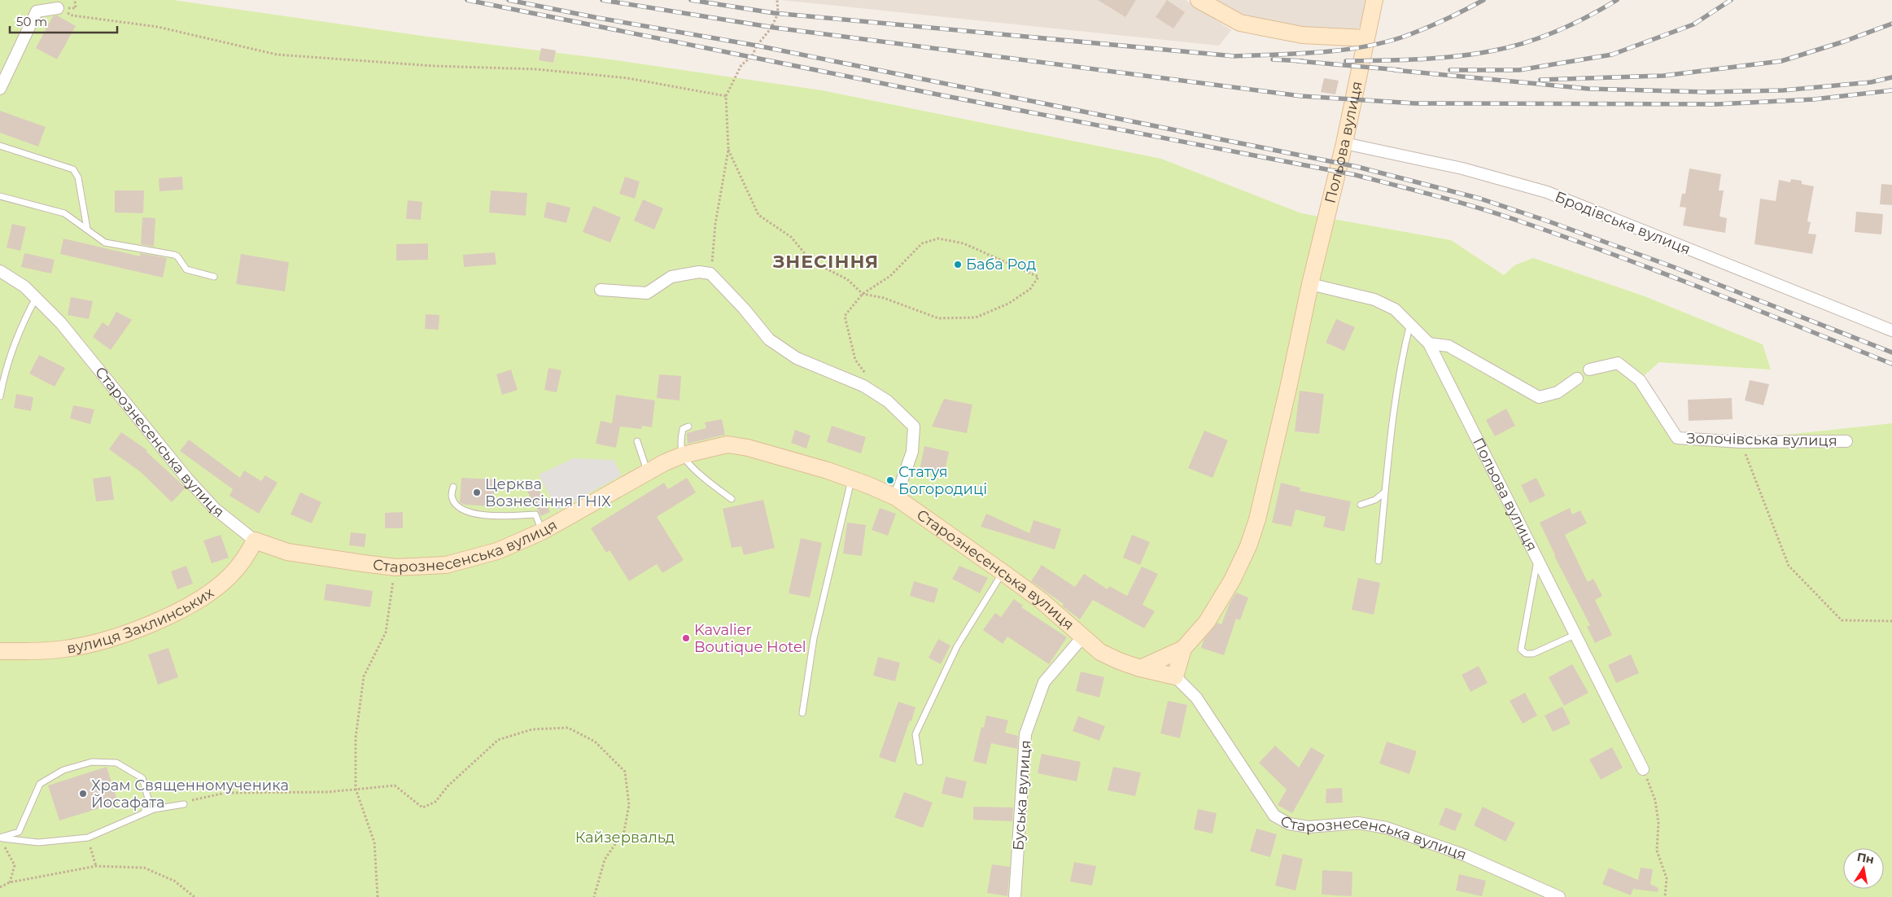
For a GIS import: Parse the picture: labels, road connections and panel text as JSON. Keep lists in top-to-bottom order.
{
  "streets": {
    "street": [
      "Польова вулиця",
      "Бродівська вулиця",
      "Золочівська вулиця",
      "Старознесенська вулиця",
      "вулиця Заклинських",
      "Буська вулиця"
    ]
  },
  "crossings": [
    ["Польова вулиця", "Бродівська вулиця"],
    ["Польова вулиця", "Старознесенська вулиця"],
    ["Старознесенська вулиця", "вулиця Заклинських"],
    ["Старознесенська вулиця", "Буська вулиця"]
  ],
  "districts": ["ЗНЕСІННЯ"],
  "parks": ["Кайзервальд"],
  "places": [
    "Баба Род",
    "Статуя Богородиці",
    "Церква Вознесіння ГНІХ",
    "Kavalier Boutique Hotel",
    "Храм Священномученика Йосафата"
  ],
  "scale_bar": "50 m",
  "north": "top"
}
